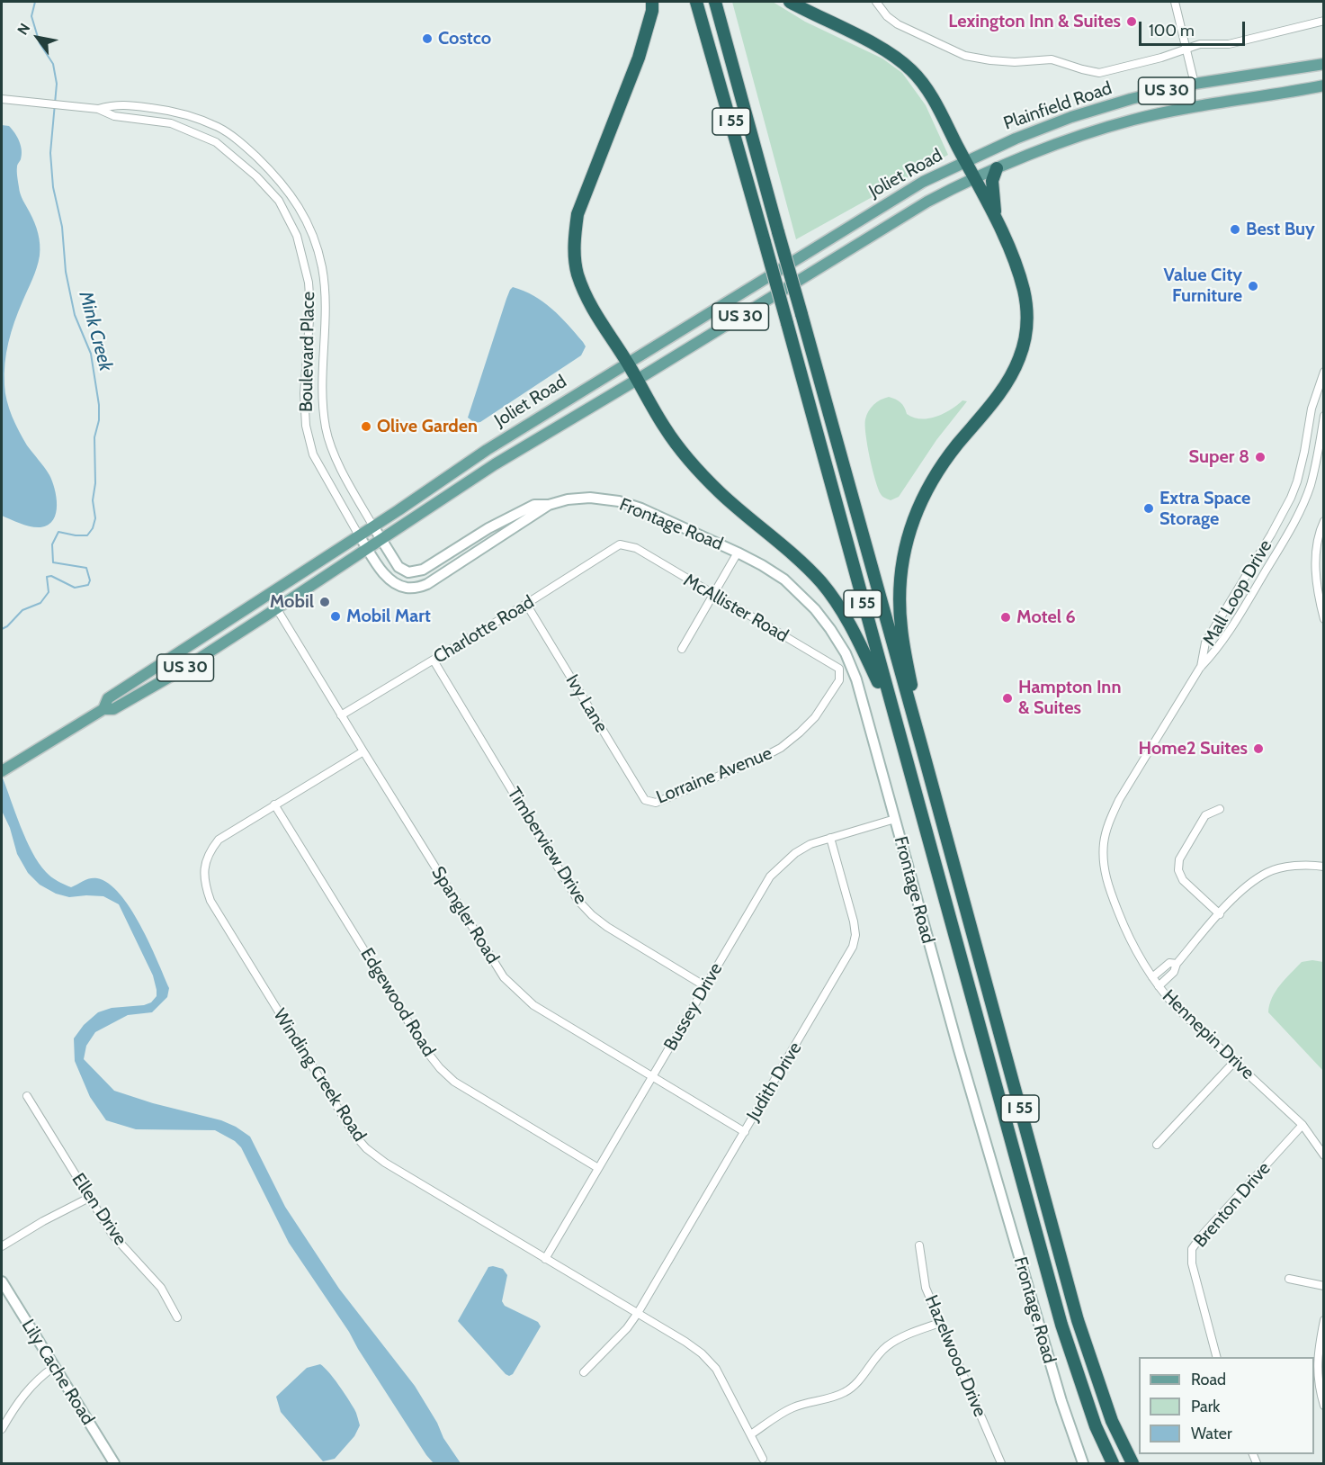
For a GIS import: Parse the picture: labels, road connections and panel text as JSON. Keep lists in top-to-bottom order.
{
  "streets": {
    "highway": ["I 55"],
    "main road": ["US 30", "Plainfield Road", "Joliet Road"],
    "street": [
      "Boulevard Place",
      "Frontage Road",
      "Mall Loop Drive",
      "McAllister Road",
      "Charlotte Road",
      "Ivy Lane",
      "Lorraine Avenue",
      "Timberview Drive",
      "Spangler Road",
      "Edgewood Road",
      "Bussey Drive",
      "Hennepin Drive",
      "Winding Creek Road",
      "Judith Drive",
      "Brenton Drive",
      "Ellen Drive",
      "Hazelwood Drive",
      "Lily Cache Road"
    ]
  },
  "crossings": [
    ["Plainfield Road", "Joliet Road"],
    ["Joliet Road", "Boulevard Place"],
    ["Joliet Road", "Frontage Road"],
    ["Joliet Road", "Spangler Road"],
    ["Boulevard Place", "Frontage Road"],
    ["Frontage Road", "Bussey Drive"],
    ["Mall Loop Drive", "Hennepin Drive"],
    ["McAllister Road", "Charlotte Road"],
    ["McAllister Road", "Lorraine Avenue"],
    ["Charlotte Road", "Ivy Lane"],
    ["Charlotte Road", "Timberview Drive"],
    ["Charlotte Road", "Spangler Road"],
    ["Ivy Lane", "Lorraine Avenue"],
    ["Timberview Drive", "Bussey Drive"],
    ["Spangler Road", "Bussey Drive"],
    ["Spangler Road", "Winding Creek Road"],
    ["Spangler Road", "Judith Drive"],
    ["Edgewood Road", "Bussey Drive"],
    ["Edgewood Road", "Winding Creek Road"],
    ["Bussey Drive", "Winding Creek Road"],
    ["Bussey Drive", "Judith Drive"],
    ["Hennepin Drive", "Brenton Drive"],
    ["Winding Creek Road", "Judith Drive"]
  ],
  "water": ["Mink Creek"],
  "places": [
    "Lexington Inn & Suites",
    "Costco",
    "Best Buy",
    "Value City Furniture",
    "Olive Garden",
    "Super 8",
    "Extra Space Storage",
    "Mobil",
    "Mobil Mart",
    "Motel 6",
    "Hampton Inn & Suites",
    "Home2 Suites"
  ],
  "legend": ["Road", "Park", "Water"],
  "scale_bar": "100 m",
  "north": "top left"
}
